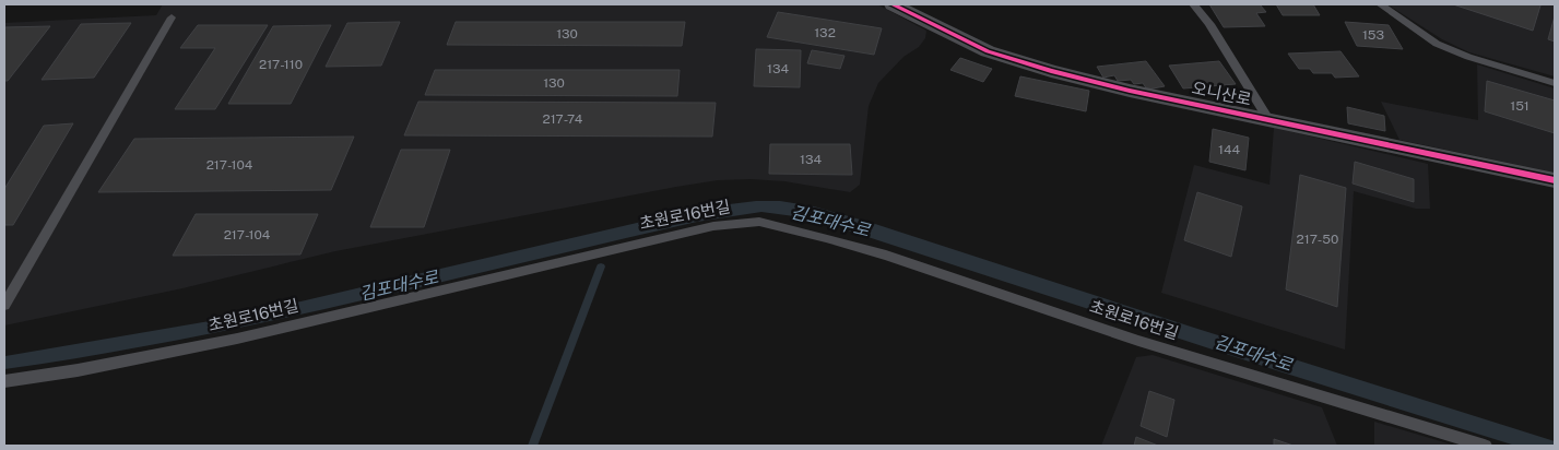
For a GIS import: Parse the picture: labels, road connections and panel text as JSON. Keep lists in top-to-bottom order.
{
  "streets": {
    "street": ["오니산로"],
    "lane": ["초원로16번길"]
  },
  "water": ["김포대수로"],
  "house_numbers": [
    "132",
    "130",
    "153",
    "217-110",
    "134",
    "130",
    "151",
    "217-74",
    "144",
    "134",
    "217-104",
    "217-104",
    "217-50"
  ]
}
